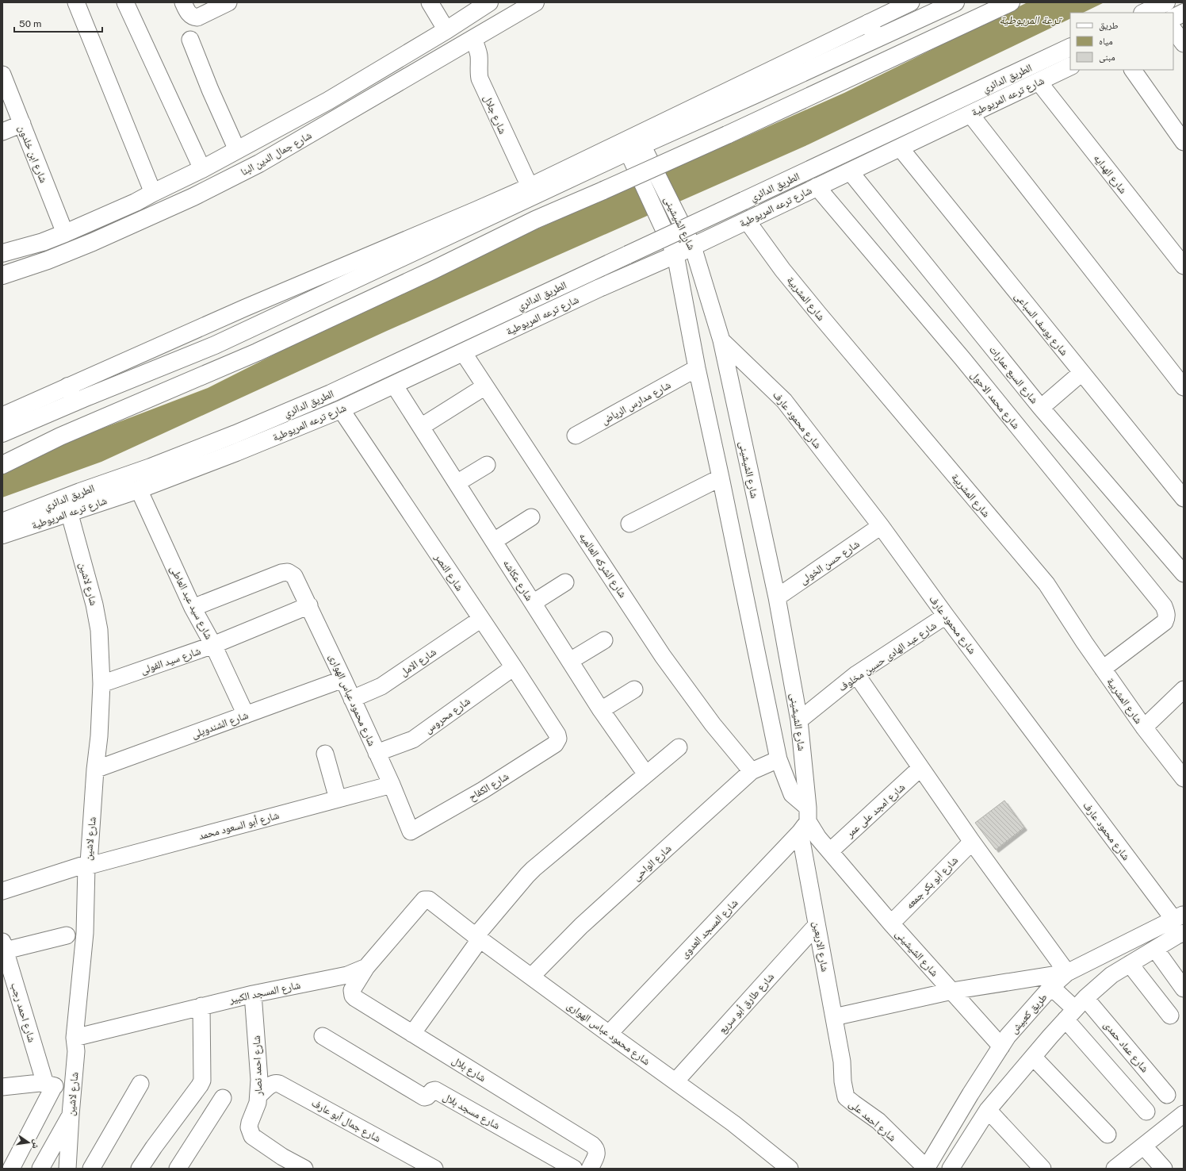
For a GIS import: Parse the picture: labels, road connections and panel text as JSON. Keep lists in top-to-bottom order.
{
  "streets": {
    "main road": ["الطريق الدائري", "شارع ترعه المريوطية", "شارع جمال الدين البنا"],
    "street": [
      "شارع جلال",
      "شارع ابن خلدون",
      "شارع الهدايه",
      "شارع الشيشينى",
      "شارع المشربية",
      "شارع يوسف السباعى",
      "شارع السبع عمارات",
      "شارع محمد الاحول",
      "شارع مدارس الرياض",
      "شارع محمود عارف",
      "شارع حسن الخولى",
      "شارع الشركه العالميه",
      "شارع النصر",
      "شارع عكاشه",
      "شارع لاشين",
      "شارع سيد عبد العاطى",
      "شارع عبد الهادى حسين مخلوف",
      "شارع سيد الفولى",
      "شارع الامل",
      "شارع محمود عباس الهوارى",
      "شارع محروس",
      "شارع الشندويلى",
      "شارع الكفاح",
      "شارع امجد على عمر",
      "شارع أبو السعود محمد",
      "شارع الواحى",
      "شارع أبو بكر جمعه",
      "شارع المسجد العدوى",
      "شارع الاربعين",
      "شارع المسجد الكبير",
      "شارع طارق أبو سريع",
      "شارع احمد رجب",
      "طريق كعبيش",
      "شارع عماد حمدى",
      "شارع احمد نصار",
      "شارع بلال",
      "شارع مسجد بلال",
      "شارع جمال أبو عارف",
      "شارع احمد على"
    ]
  },
  "crossings": [
    ["شارع ترعه المريوطية", "شارع الهدايه"],
    ["شارع ترعه المريوطية", "شارع الشيشينى"],
    ["شارع ترعه المريوطية", "شارع المشربية"],
    ["شارع ترعه المريوطية", "شارع يوسف السباعى"],
    ["شارع ترعه المريوطية", "شارع السبع عمارات"],
    ["شارع ترعه المريوطية", "شارع محمد الاحول"],
    ["شارع ترعه المريوطية", "شارع الشركه العالميه"],
    ["شارع ترعه المريوطية", "شارع النصر"],
    ["شارع ترعه المريوطية", "شارع عكاشه"],
    ["شارع ترعه المريوطية", "شارع لاشين"],
    ["شارع ترعه المريوطية", "شارع سيد عبد العاطى"],
    ["شارع جلال", "شارع جمال الدين البنا"],
    ["شارع جمال الدين البنا", "شارع ابن خلدون"],
    ["شارع الشيشينى", "شارع مدارس الرياض"],
    ["شارع الشيشينى", "شارع محمود عارف"],
    ["شارع الشيشينى", "شارع حسن الخولى"],
    ["شارع الشيشينى", "شارع عبد الهادى حسين مخلوف"],
    ["شارع الشيشينى", "شارع امجد على عمر"],
    ["شارع الشيشينى", "شارع الواحى"],
    ["شارع الشيشينى", "شارع أبو بكر جمعه"],
    ["شارع الشيشينى", "شارع المسجد العدوى"],
    ["شارع الشيشينى", "شارع الاربعين"],
    ["شارع الشيشينى", "طريق كعبيش"],
    ["شارع المشربية", "شارع محمد الاحول"],
    ["شارع محمود عارف", "شارع حسن الخولى"],
    ["شارع محمود عارف", "شارع عبد الهادى حسين مخلوف"],
    ["شارع محمود عارف", "طريق كعبيش"],
    ["شارع الشركه العالميه", "شارع الواحى"],
    ["شارع النصر", "شارع الامل"],
    ["شارع النصر", "شارع محروس"],
    ["شارع النصر", "شارع الكفاح"],
    ["شارع لاشين", "شارع سيد الفولى"],
    ["شارع لاشين", "شارع الشندويلى"],
    ["شارع لاشين", "شارع أبو السعود محمد"],
    ["شارع لاشين", "شارع المسجد الكبير"],
    ["شارع سيد عبد العاطى", "شارع سيد الفولى"],
    ["شارع سيد عبد العاطى", "شارع محمود عباس الهوارى"],
    ["شارع سيد عبد العاطى", "شارع الشندويلى"],
    ["شارع سيد الفولى", "شارع محمود عباس الهوارى"],
    ["شارع الامل", "شارع محمود عباس الهوارى"],
    ["شارع محمود عباس الهوارى", "شارع محروس"],
    ["شارع محمود عباس الهوارى", "شارع الشندويلى"],
    ["شارع محمود عباس الهوارى", "شارع الكفاح"],
    ["شارع محمود عباس الهوارى", "شارع أبو السعود محمد"],
    ["شارع محمود عباس الهوارى", "شارع الواحى"],
    ["شارع محمود عباس الهوارى", "شارع المسجد العدوى"],
    ["شارع محمود عباس الهوارى", "شارع المسجد الكبير"],
    ["شارع محمود عباس الهوارى", "شارع طارق أبو سريع"],
    ["شارع المسجد العدوى", "شارع الاربعين"],
    ["شارع الاربعين", "شارع طارق أبو سريع"],
    ["شارع الاربعين", "شارع احمد على"],
    ["شارع المسجد الكبير", "شارع احمد نصار"],
    ["شارع المسجد الكبير", "شارع بلال"],
    ["طريق كعبيش", "شارع احمد على"],
    ["شارع احمد نصار", "شارع جمال أبو عارف"]
  ],
  "water": ["ترعة المريوطية"],
  "legend": ["طريق", "مياه", "مبنى"],
  "scale_bar": "50 m",
  "north": "right"
}
